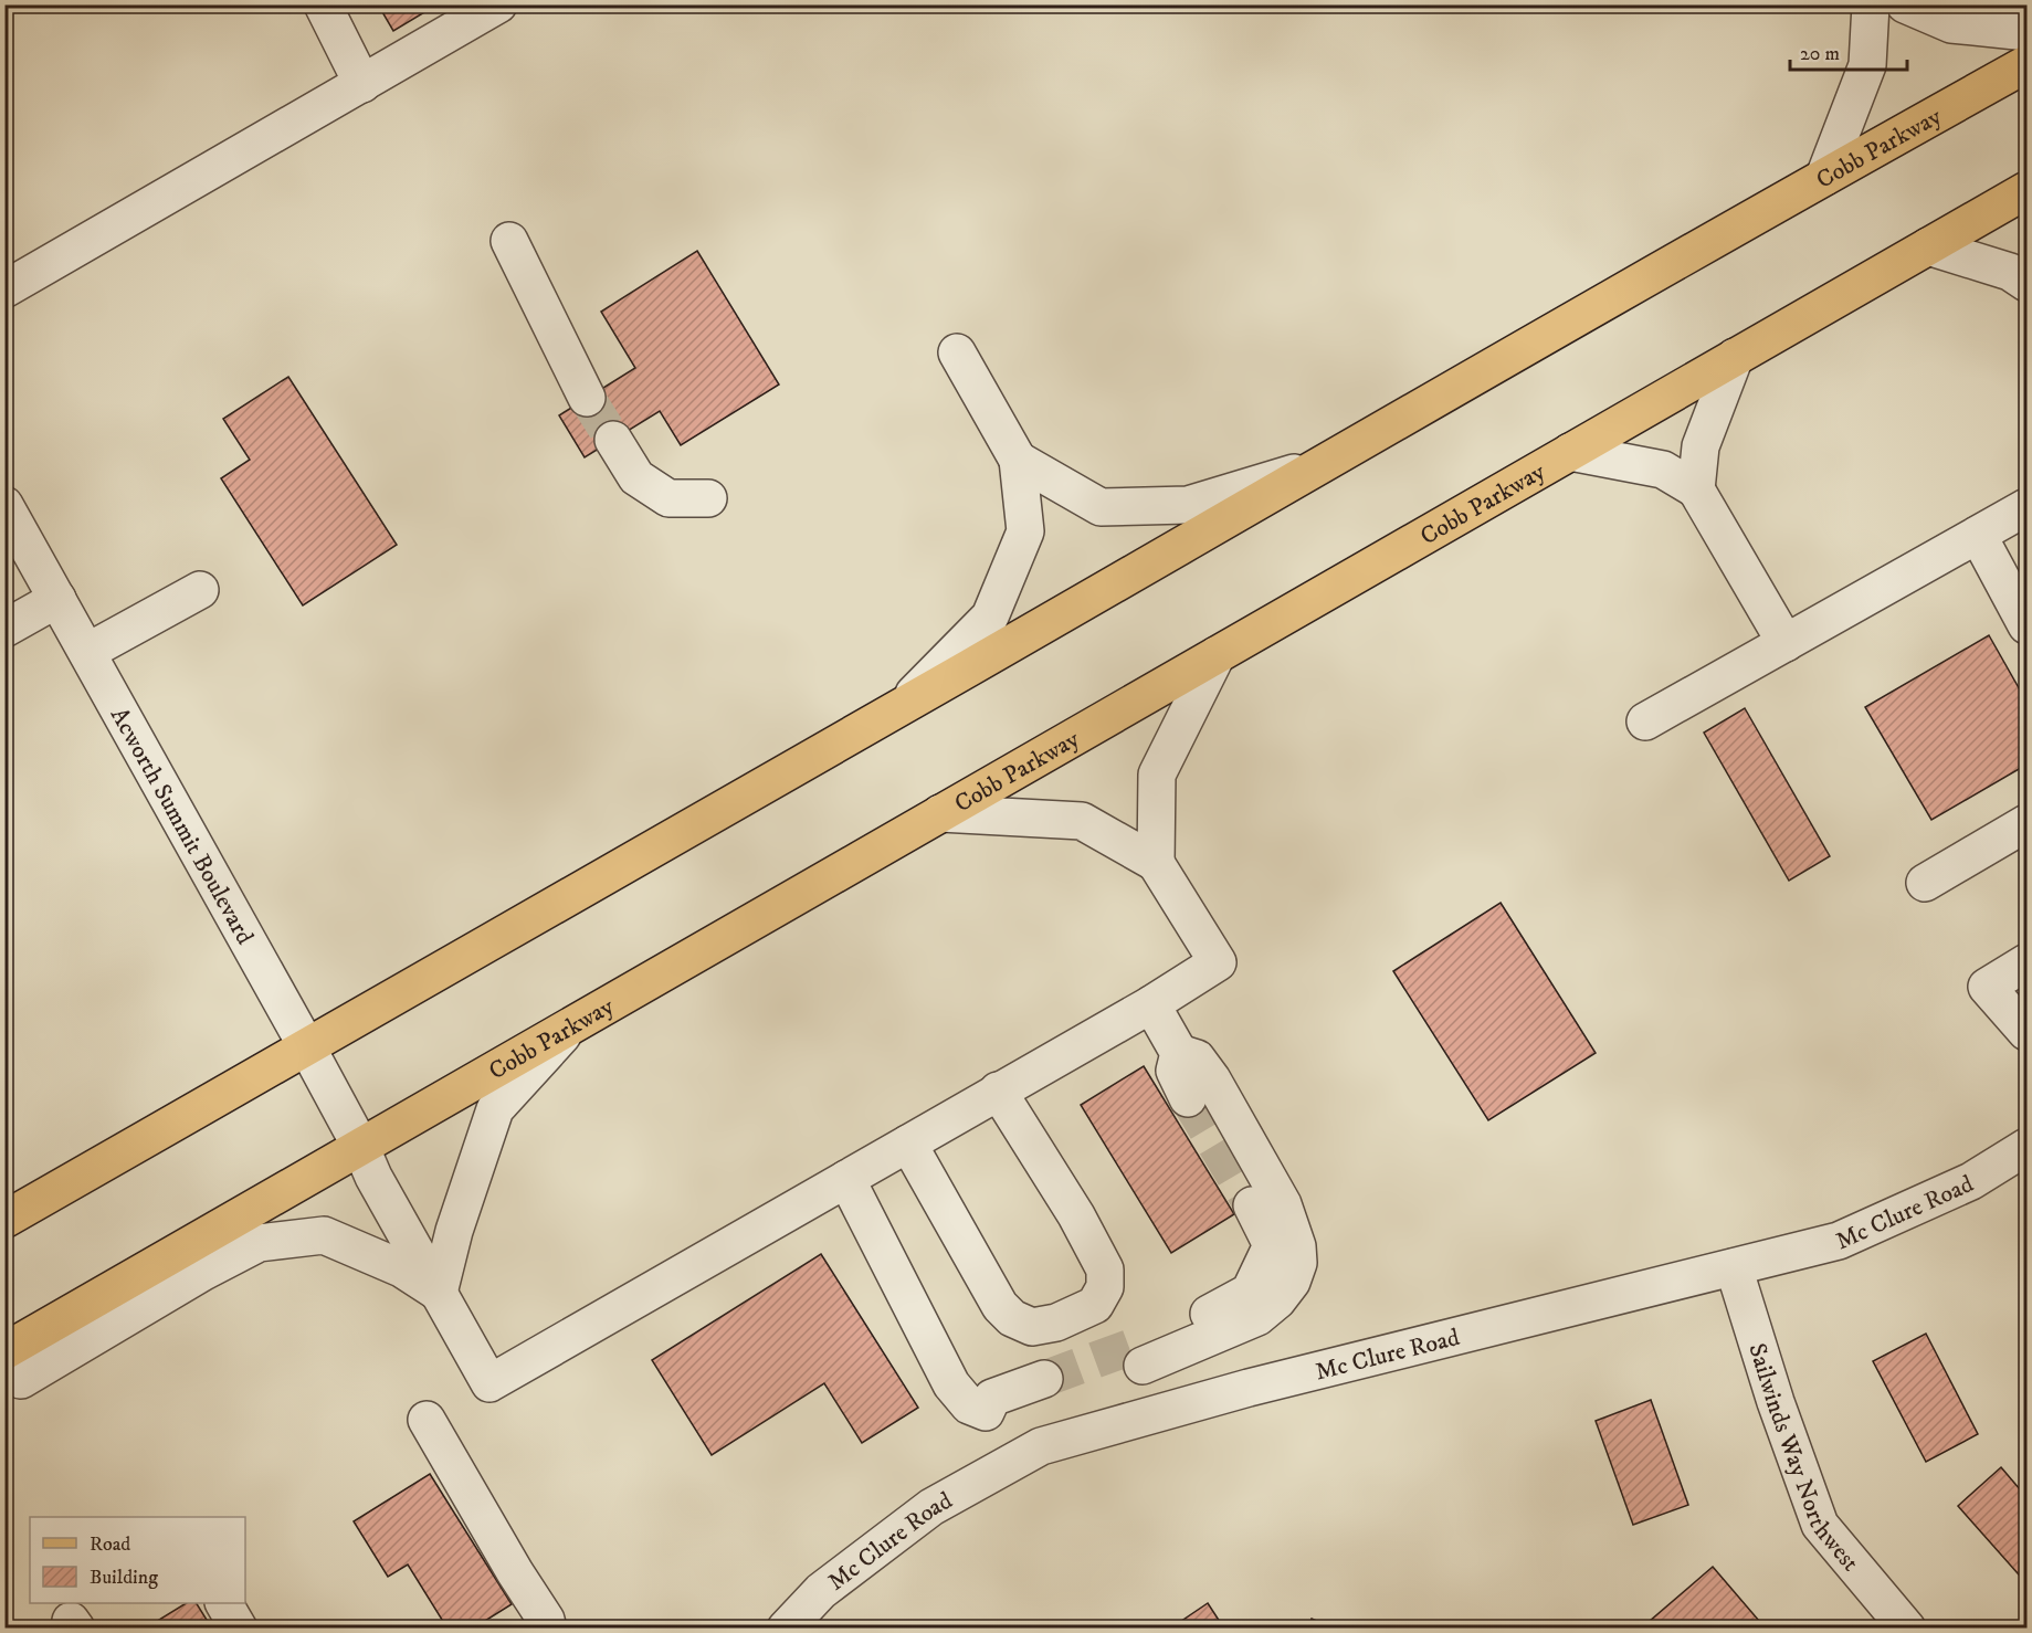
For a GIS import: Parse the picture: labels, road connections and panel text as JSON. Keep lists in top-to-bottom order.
{
  "streets": {
    "main road": ["Cobb Parkway"],
    "street": ["Acworth Summit Boulevard", "Mc Clure Road", "Sailwinds Way Northwest"]
  },
  "crossings": [
    ["Cobb Parkway", "Acworth Summit Boulevard"],
    ["Mc Clure Road", "Sailwinds Way Northwest"]
  ],
  "legend": ["Road", "Building"],
  "scale_bar": "20 m"
}
